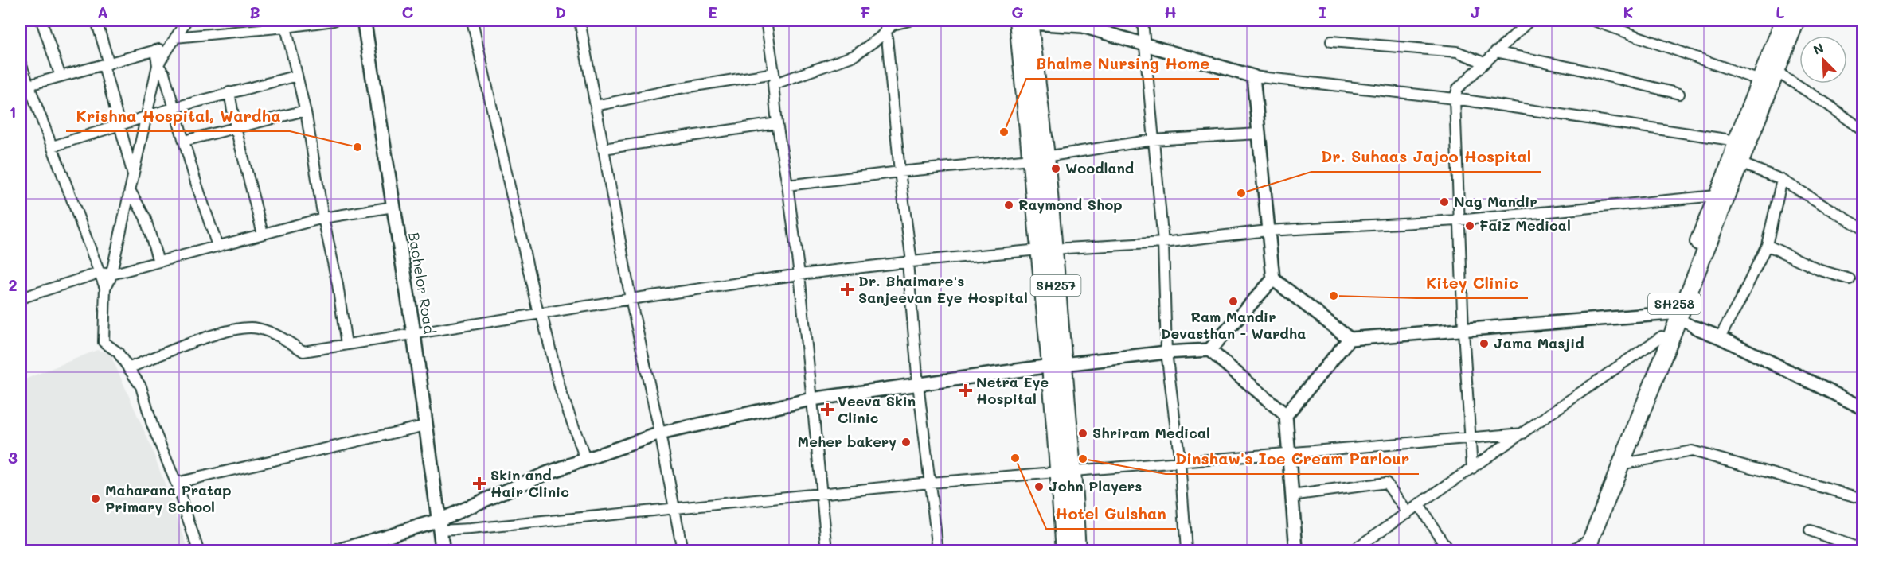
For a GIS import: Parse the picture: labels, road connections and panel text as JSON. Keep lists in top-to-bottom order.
{
  "streets": {
    "main road": ["Bachelor Road", "SH257", "SH258"]
  },
  "places": {
    "other": [
      "Bhalme Nursing Home",
      "Krishna Hospital, Wardha",
      "Woodland",
      "Dr. Suhaas Jajoo Hospital",
      "Nag Mandir",
      "Raymond Shop",
      "Faiz Medical",
      "Kitey Clinic",
      "Ram Mandir Devasthan - Wardha",
      "Jama Masjid",
      "Shriram Medical",
      "Meher bakery",
      "Hotel Gulshan",
      "Dinshaw's Ice Cream Parlour",
      "John Players",
      "Maharana Pratap Primary School"
    ],
    "health": [
      "Dr. Bhaimare's Sanjeevan Eye Hospital",
      "Netra Eye Hospital",
      "Veeva Skin Clinic",
      "Skin and Hair Clinic"
    ]
  },
  "north": "top left",
  "grid": {
    "columns": [
      "A",
      "B",
      "C",
      "D",
      "E",
      "F",
      "G",
      "H",
      "I",
      "J",
      "K",
      "L"
    ],
    "rows": ["1", "2", "3"]
  }
}
